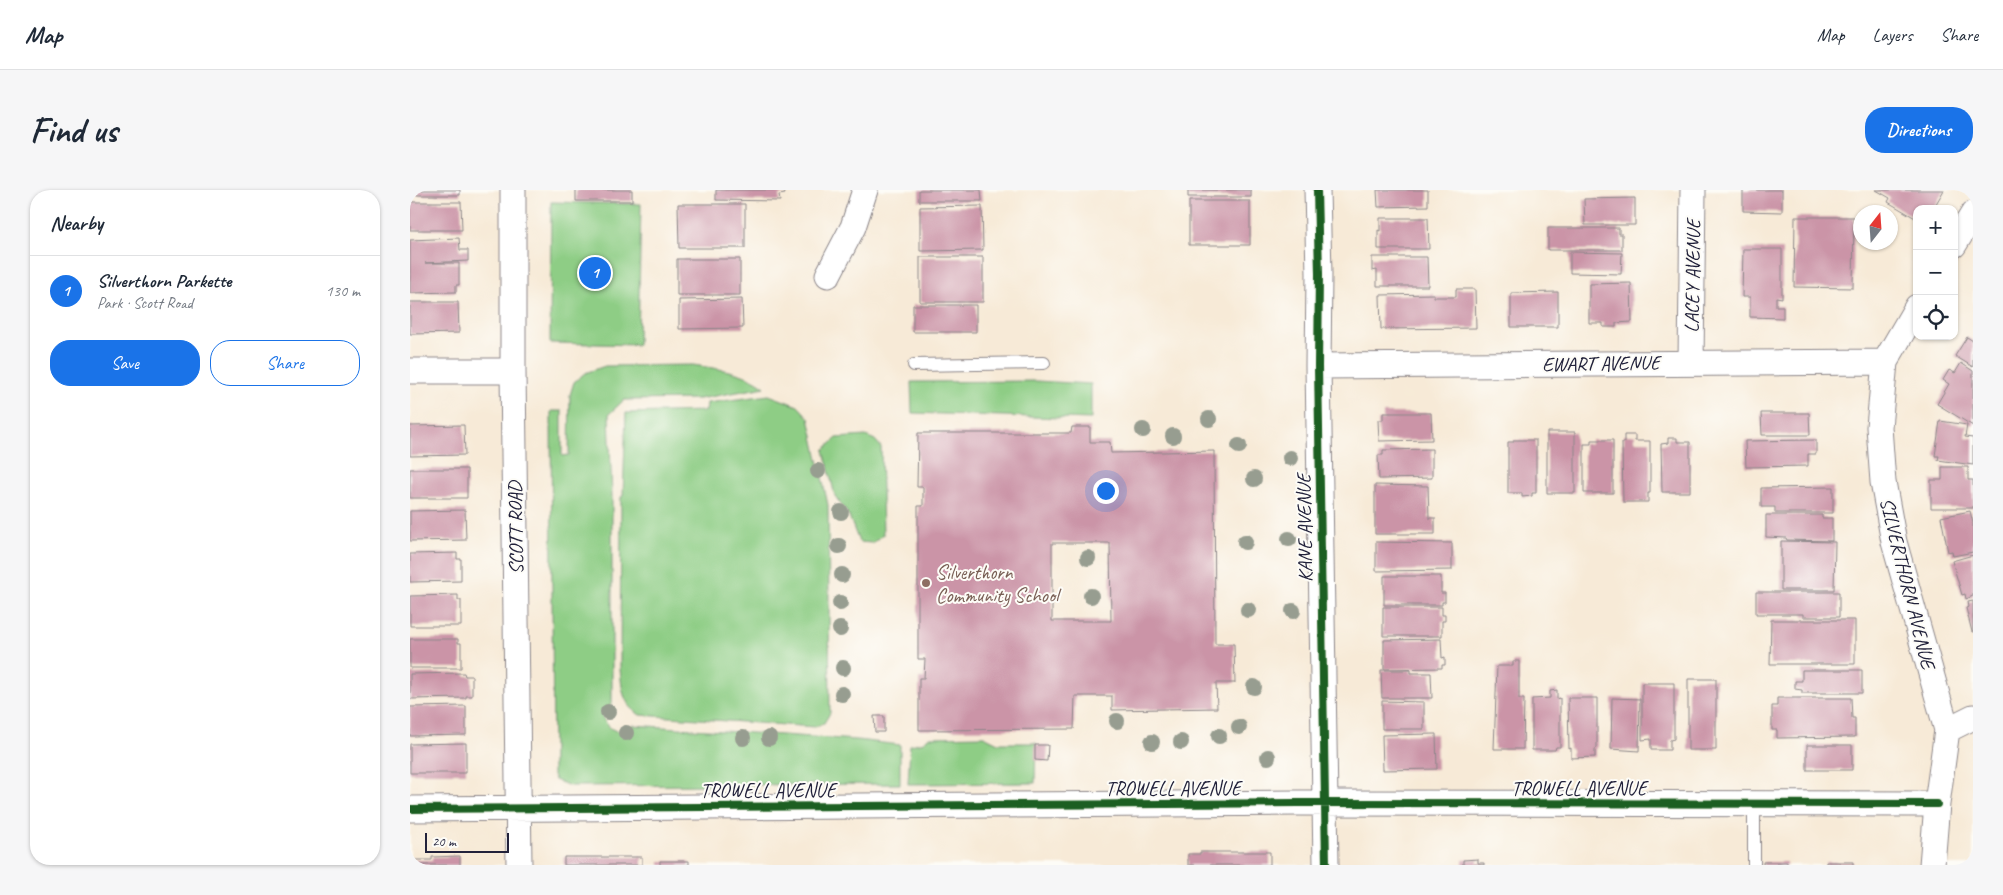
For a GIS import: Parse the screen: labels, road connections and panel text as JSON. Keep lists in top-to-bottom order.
{
  "streets": {
    "street": [
      "LACEY AVENUE",
      "EWART AVENUE",
      "SCOTT ROAD",
      "KANE AVENUE",
      "SILVERTHORN AVENUE",
      "TROWELL AVENUE"
    ]
  },
  "crossings": [
    ["LACEY AVENUE", "EWART AVENUE"],
    ["EWART AVENUE", "KANE AVENUE"],
    ["EWART AVENUE", "SILVERTHORN AVENUE"],
    ["SCOTT ROAD", "TROWELL AVENUE"],
    ["KANE AVENUE", "TROWELL AVENUE"],
    ["SILVERTHORN AVENUE", "TROWELL AVENUE"]
  ],
  "places": ["Silverthorn Community School"],
  "scale_bar": "20 m",
  "north": "top",
  "page": {
    "header": "Map",
    "nav": ["Map", "Layers", "Share"],
    "buttons": [
      "Directions",
      ["Save", "Share"]
    ],
    "title": "Find us",
    "heading": "Nearby",
    "map_buttons": ["+", "−"],
    "list": [
      {
        "mark": "1",
        "name": "Silverthorn Parkette",
        "note": "Park · Scott Road",
        "value": "130 m"
      }
    ],
    "pins": "1",
    "scale": "20 m"
  }
}
